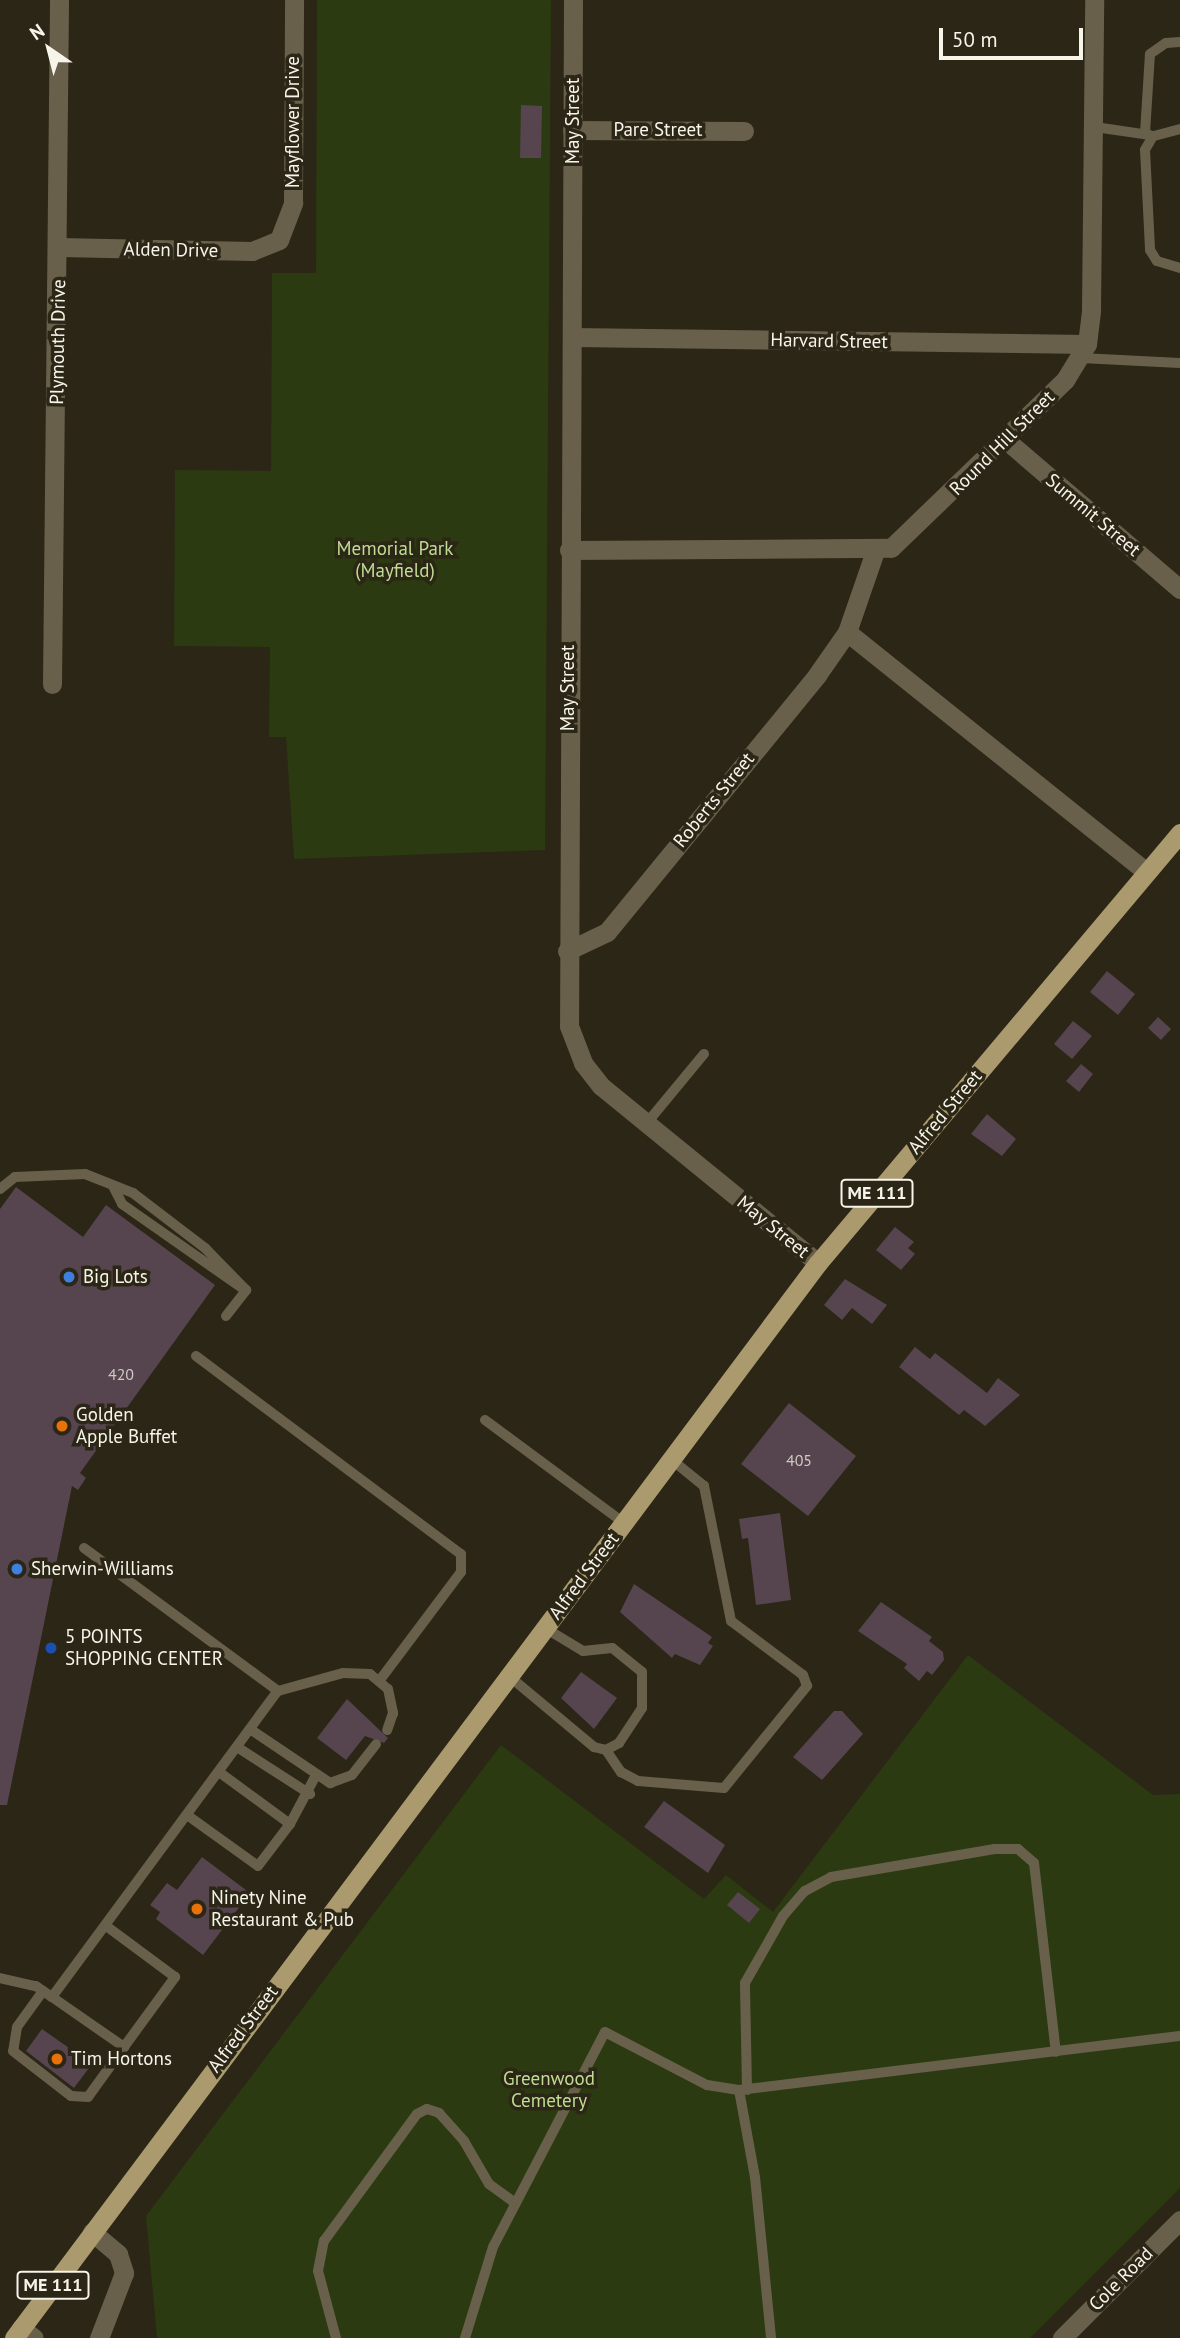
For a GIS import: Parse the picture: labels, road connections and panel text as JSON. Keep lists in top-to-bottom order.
{
  "streets": {
    "main road": ["Alfred Street", "ME 111"],
    "street": [
      "May Street",
      "Mayflower Drive",
      "Pare Street",
      "Alden Drive",
      "Harvard Street",
      "Plymouth Drive",
      "Round Hill Street",
      "Summit Street",
      "Roberts Street",
      "Cole Road"
    ]
  },
  "crossings": [
    ["May Street", "Pare Street"],
    ["May Street", "Harvard Street"],
    ["May Street", "Round Hill Street"],
    ["May Street", "Roberts Street"],
    ["May Street", "Alfred Street"],
    ["Mayflower Drive", "Alden Drive"],
    ["Alden Drive", "Plymouth Drive"],
    ["Harvard Street", "Round Hill Street"],
    ["Round Hill Street", "Summit Street"],
    ["Round Hill Street", "Roberts Street"]
  ],
  "parks": ["Memorial Park (Mayfield)", "Greenwood Cemetery"],
  "places": [
    "Big Lots",
    "Golden Apple Buffet",
    "Sherwin-Williams",
    "5 POINTS SHOPPING CENTER",
    "Ninety Nine Restaurant & Pub",
    "Tim Hortons"
  ],
  "house_numbers": ["420", "405"],
  "scale_bar": "50 m",
  "north": "top left"
}
